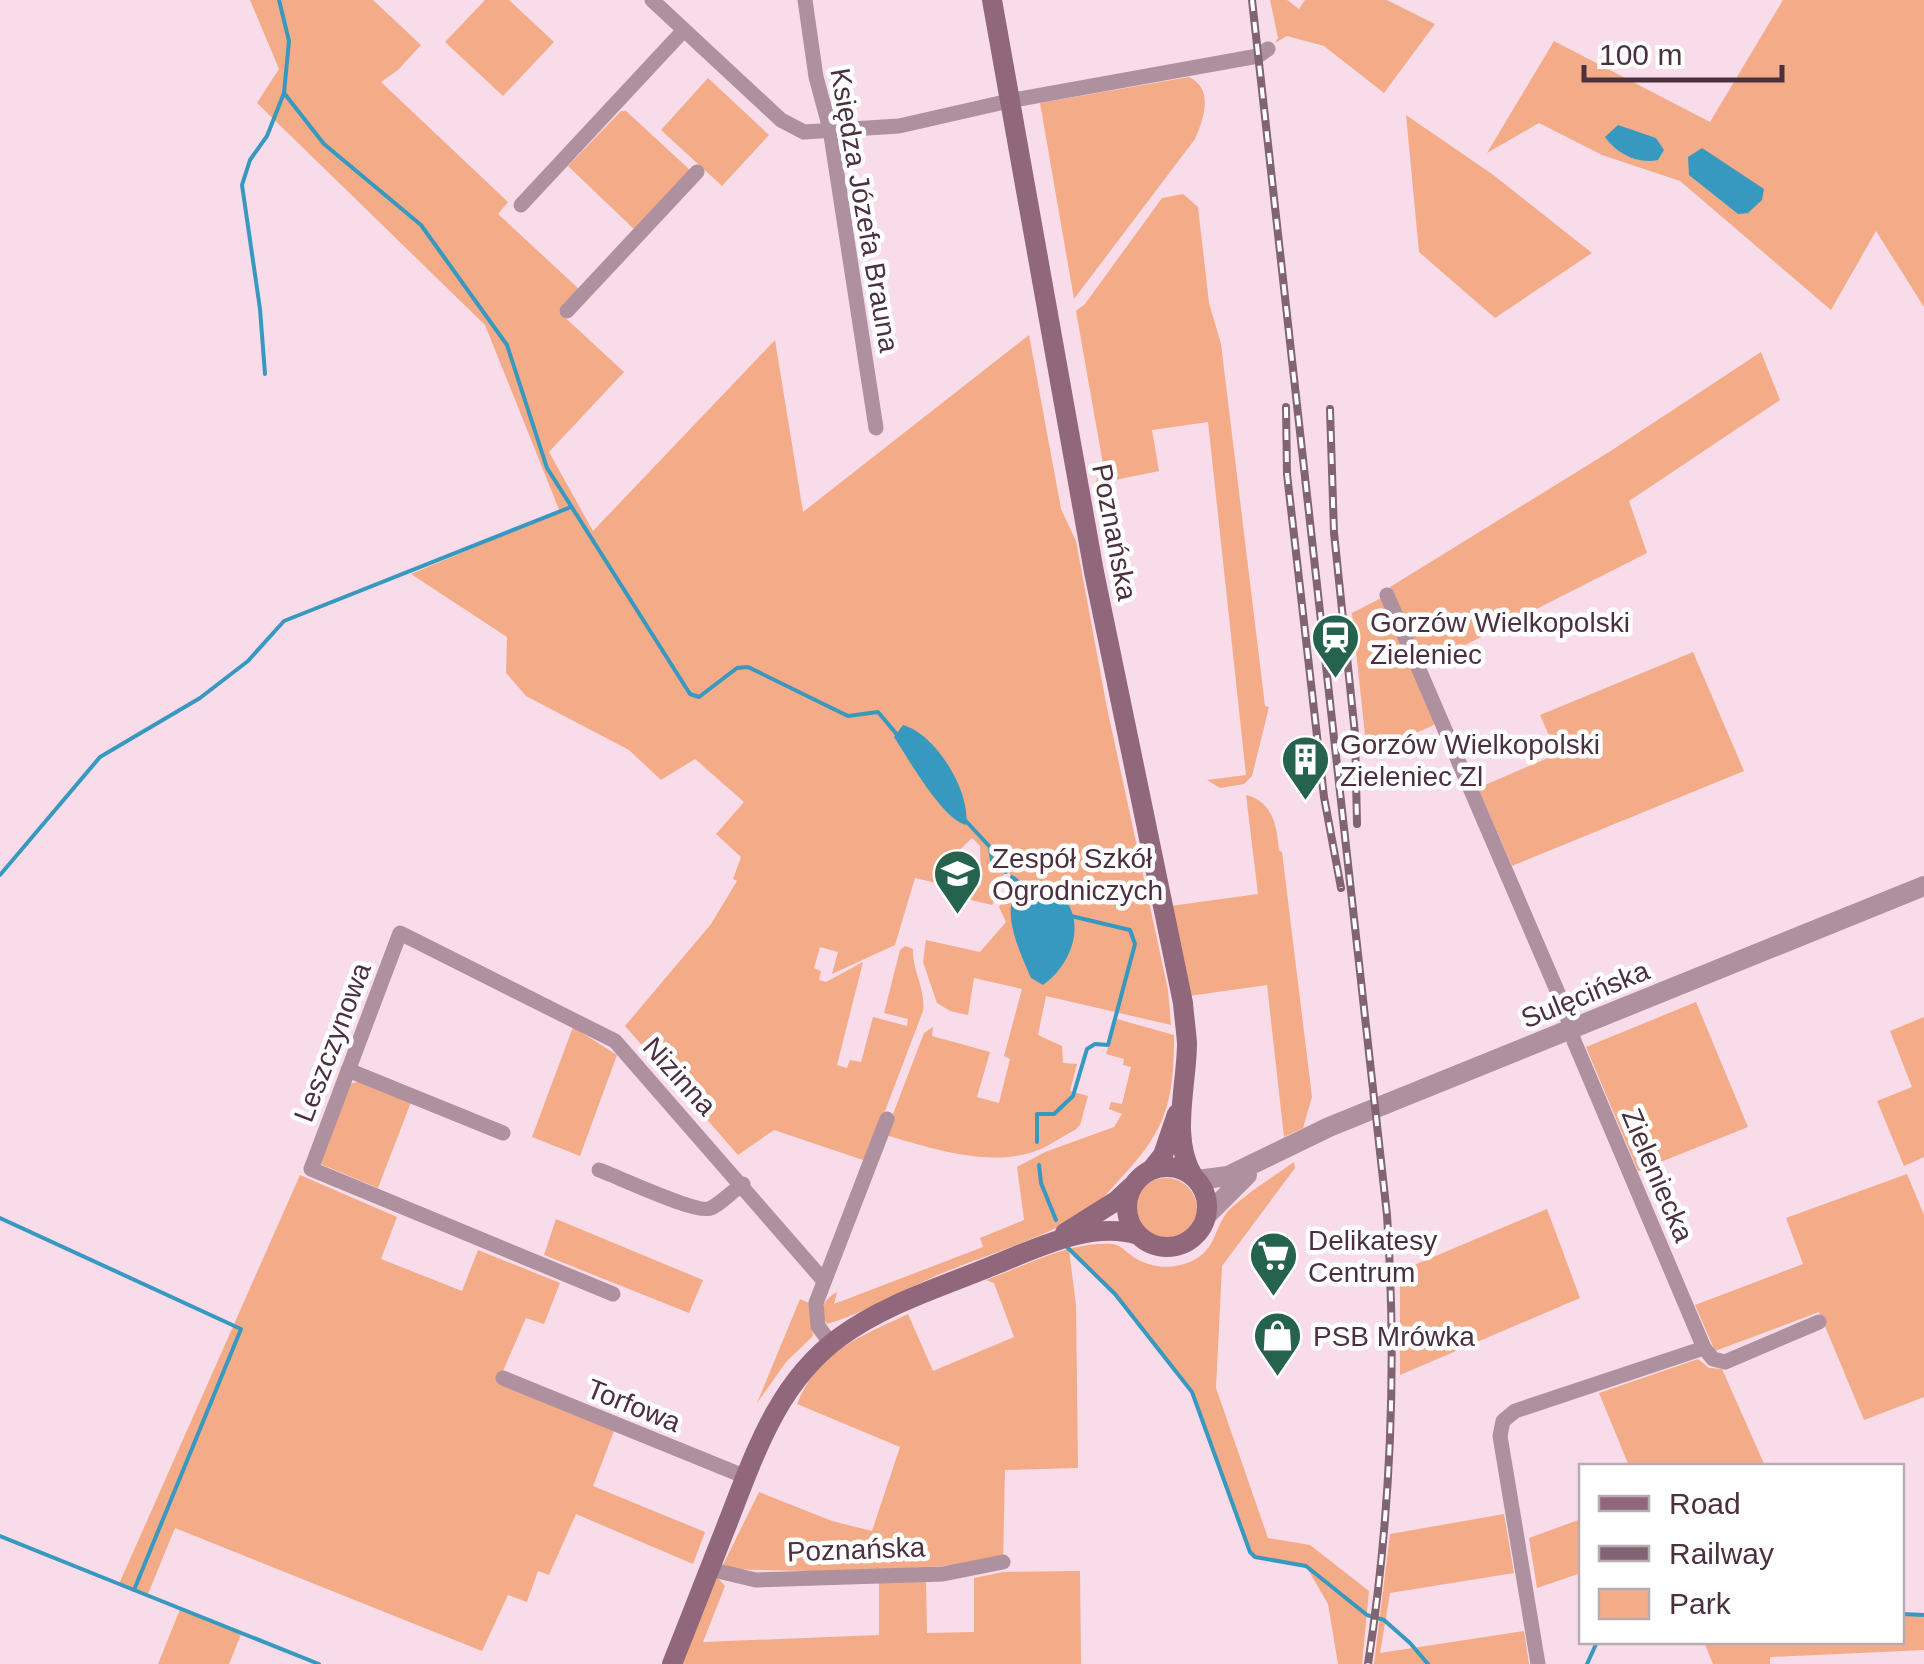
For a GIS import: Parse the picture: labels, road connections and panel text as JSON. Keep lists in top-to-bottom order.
{
  "streets": {
    "main road": ["Poznańska"],
    "street": [
      "Księdza Józefa Brauna",
      "Sulęcińska",
      "Leszczynowa",
      "Nizinna",
      "Zieleniecka",
      "Torfowa"
    ]
  },
  "crossings": [
    ["Poznańska", "Sulęcińska"],
    ["Poznańska", "Torfowa"],
    ["Sulęcińska", "Zieleniecka"],
    ["Leszczynowa", "Nizinna"]
  ],
  "places": {
    "station": ["Gorzów Wielkopolski Zieleniec"],
    "building": ["Gorzów Wielkopolski Zieleniec Zl"],
    "school or university": ["Zespół Szkół Ogrodniczych"],
    "supermarket": ["Delikatesy Centrum"],
    "shop": ["PSB Mrówka"]
  },
  "legend": ["Road", "Railway", "Park"],
  "scale_bar": "100 m"
}
